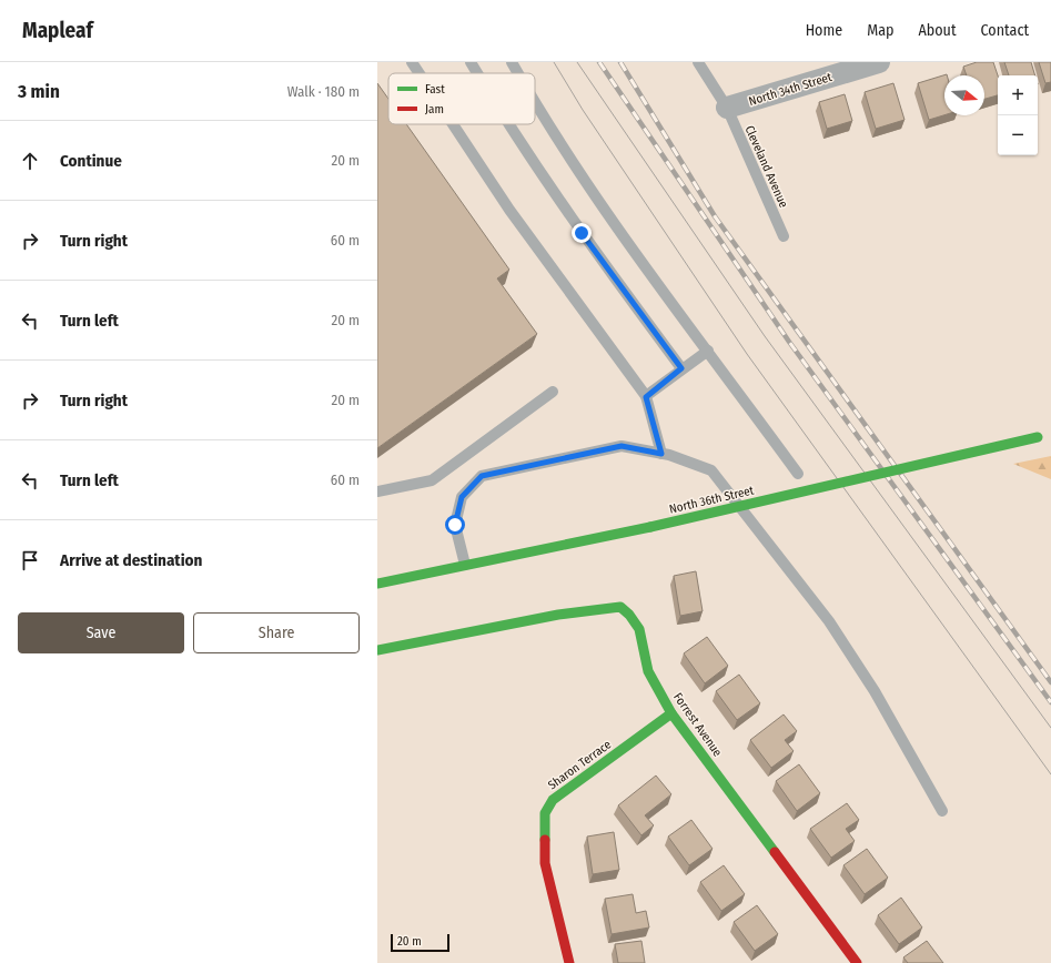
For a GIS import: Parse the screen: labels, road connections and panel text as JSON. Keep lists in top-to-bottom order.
{
  "streets": {
    "street": [
      "North 34th Street",
      "North 36th Street",
      "Forrest Avenue",
      "Sharon Terrace"
    ],
    "lane": ["Cleveland Avenue"]
  },
  "crossings": [
    ["North 34th Street", "Cleveland Avenue"],
    ["Forrest Avenue", "Sharon Terrace"]
  ],
  "legend": ["Fast", "Jam"],
  "scale_bar": "20 m",
  "north": "right",
  "page": {
    "header": "Mapleaf",
    "nav": [
      "Home",
      "Map",
      "About",
      "Contact"
    ],
    "heading": ["3 min", "Walk · 180 m"],
    "map_buttons": ["+", "−"],
    "list": [
      ["Continue", "20 m"],
      ["Turn right", "60 m"],
      ["Turn left", "20 m"],
      ["Turn right", "20 m"],
      ["Turn left", "60 m"],
      "Arrive at destination"
    ],
    "buttons": ["Save", "Share"],
    "scale": "20 m"
  }
}
